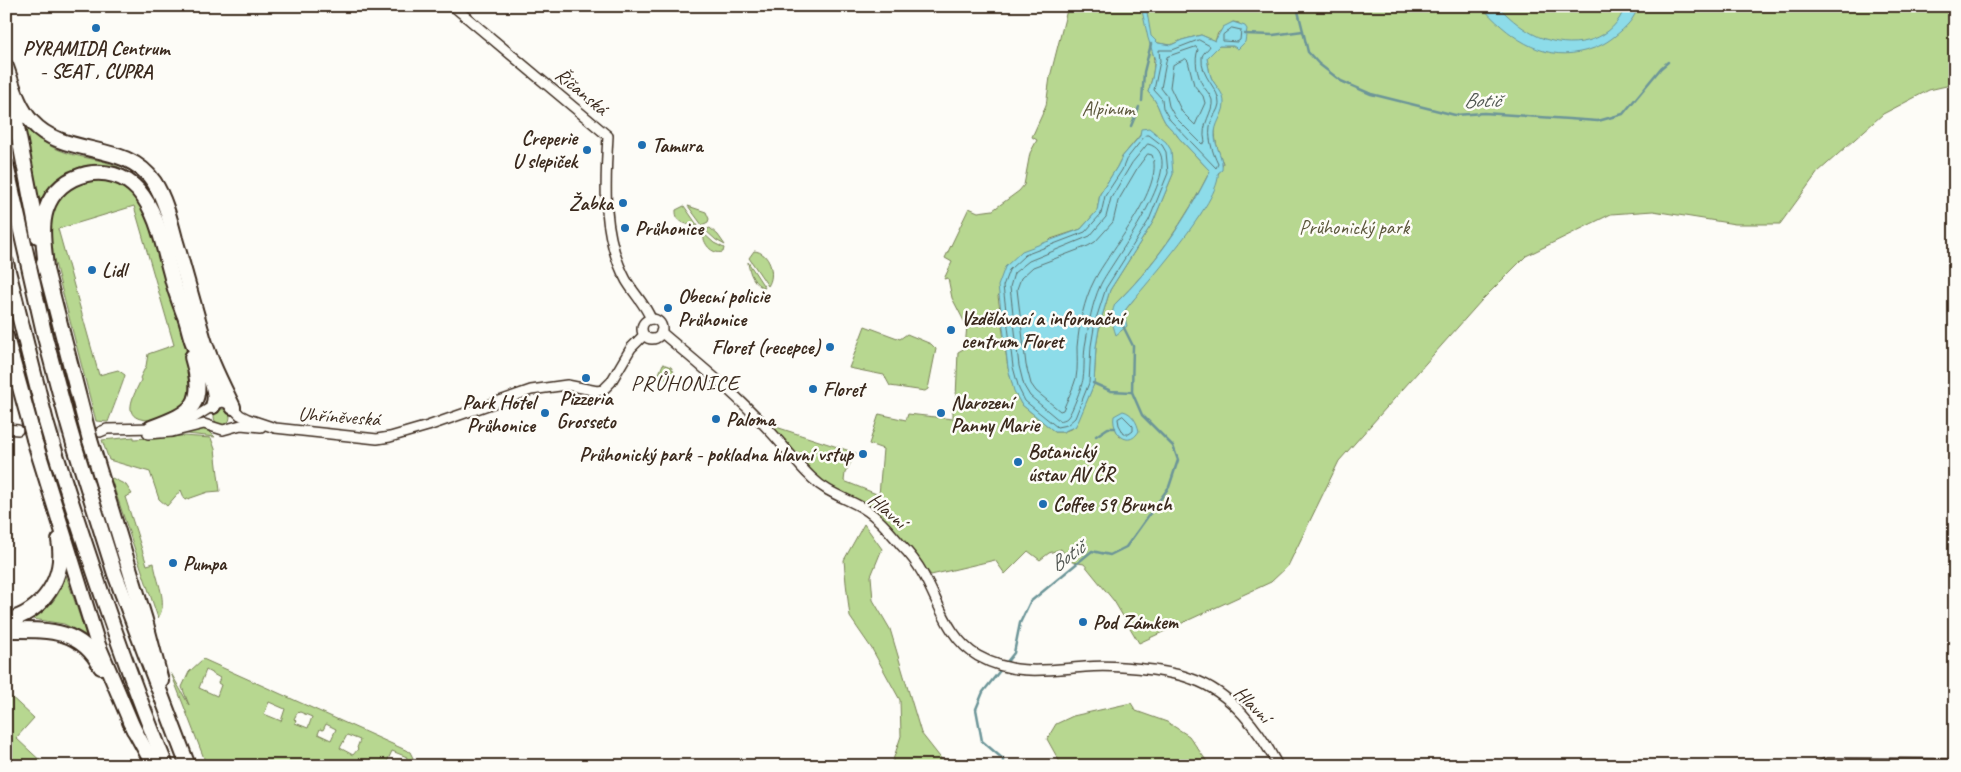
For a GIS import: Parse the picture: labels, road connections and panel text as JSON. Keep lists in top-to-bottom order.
{
  "streets": {
    "street": ["Říčanská", "Uhříněveská", "Hlavní"]
  },
  "crossings": [
    ["Říčanská", "Uhříněveská"],
    ["Říčanská", "Hlavní"],
    ["Uhříněveská", "Hlavní"]
  ],
  "districts": ["PRŮHONICE"],
  "water": ["Botič"],
  "parks": ["Alpinum", "Průhonický park"],
  "places": [
    "PYRAMIDA Centrum - SEAT , CUPRA",
    "Tamura",
    "Creperie U slepiček",
    "Žabka",
    "Průhonice",
    "Lidl",
    "Obecní policie Průhonice",
    "Vzdělávací a informační centrum Floret",
    "Floret (recepce)",
    "Pizzeria Grosseto",
    "Floret",
    "Park Hotel Průhonice",
    "Narození Panny Marie",
    "Paloma",
    "Průhonický park - pokladna hlavní vstup",
    "Botanický ústav AV ČR",
    "Coffee 59 Brunch",
    "Pumpa",
    "Pod Zámkem"
  ]
}
